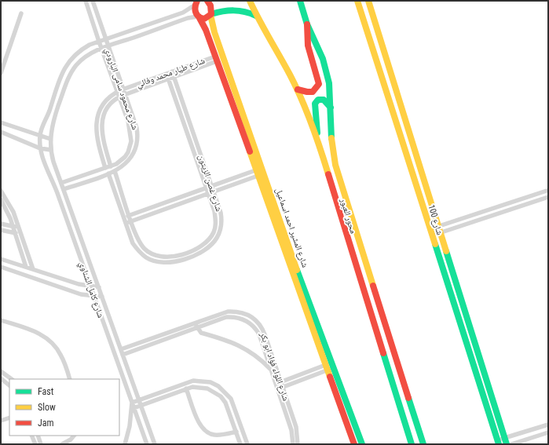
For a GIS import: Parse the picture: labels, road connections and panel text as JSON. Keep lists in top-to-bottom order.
{
  "streets": {
    "main road": ["محور العبور", "شارع 100", "شارع المشير احمد اسماعيل"],
    "street": [
      "شارع طيار محمد وفائي",
      "شارع محمود سامى البارودي",
      "شارع غصن الزيتون",
      "شارع كامل الشناوي",
      "شارع اللواء فؤاد ابو بكر"
    ]
  },
  "crossings": [
    ["شارع طيار محمد وفائي", "شارع محمود سامى البارودي"],
    ["شارع طيار محمد وفائي", "شارع غصن الزيتون"],
    ["شارع طيار محمد وفائي", "شارع المشير احمد اسماعيل"],
    ["شارع محمود سامى البارودي", "شارع غصن الزيتون"],
    ["شارع محمود سامى البارودي", "شارع كامل الشناوي"],
    ["شارع المشير احمد اسماعيل", "شارع كامل الشناوي"],
    ["شارع كامل الشناوي", "شارع اللواء فؤاد ابو بكر"]
  ],
  "legend": ["Fast", "Slow", "Jam"]
}
